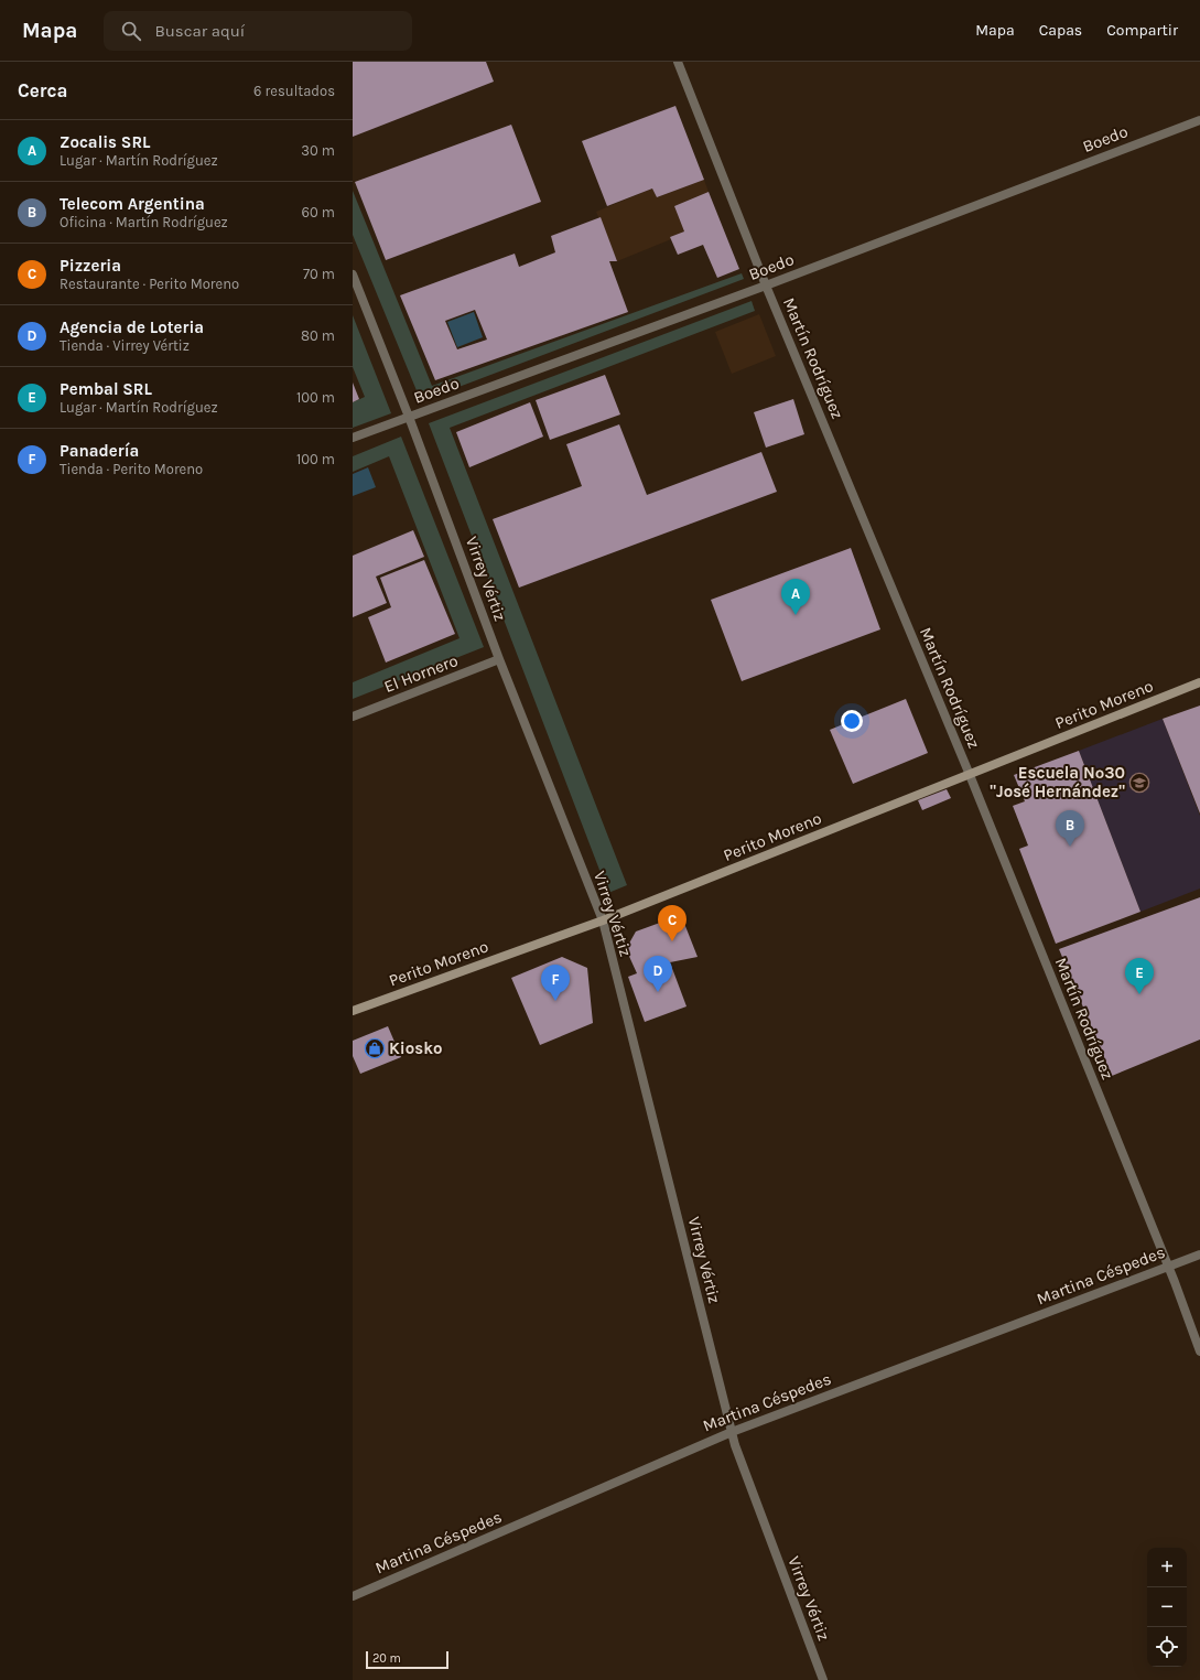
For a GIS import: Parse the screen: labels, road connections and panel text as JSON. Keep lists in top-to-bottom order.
{
  "streets": {
    "street": [
      "Boedo",
      "Martín Rodríguez",
      "Virrey Vértiz",
      "El Hornero",
      "Perito Moreno",
      "Martina Céspedes"
    ]
  },
  "crossings": [
    ["Boedo", "Martín Rodríguez"],
    ["Boedo", "Virrey Vértiz"],
    ["Martín Rodríguez", "Perito Moreno"],
    ["Martín Rodríguez", "Martina Céspedes"],
    ["Virrey Vértiz", "El Hornero"],
    ["Virrey Vértiz", "Perito Moreno"],
    ["Virrey Vértiz", "Martina Céspedes"]
  ],
  "places": {
    "school or university": ["Escuela Nº30 \"José Hernández\""],
    "shop": ["Kiosko"]
  },
  "scale_bar": "20 m",
  "page": {
    "header": "Mapa",
    "search": "Buscar aquí",
    "nav": ["Mapa", "Capas", "Compartir"],
    "heading": ["Cerca", "6 resultados"],
    "list": [
      {
        "mark": "A",
        "name": "Zocalis SRL",
        "note": "Lugar · Martín Rodríguez",
        "value": "30 m"
      },
      {
        "mark": "B",
        "name": "Telecom Argentina",
        "note": "Oficina · Martín Rodríguez",
        "value": "60 m"
      },
      {
        "mark": "C",
        "name": "Pizzeria",
        "note": "Restaurante · Perito Moreno",
        "value": "70 m"
      },
      {
        "mark": "D",
        "name": "Agencia de Loteria",
        "note": "Tienda · Virrey Vértiz",
        "value": "80 m"
      },
      {
        "mark": "E",
        "name": "Pembal SRL",
        "note": "Lugar · Martín Rodríguez",
        "value": "100 m"
      },
      {
        "mark": "F",
        "name": "Panadería",
        "note": "Tienda · Perito Moreno",
        "value": "100 m"
      }
    ],
    "pins": [
      "A",
      "B",
      "C",
      "D",
      "E",
      "F"
    ],
    "map_buttons": ["+", "−"],
    "scale": "20 m"
  }
}
